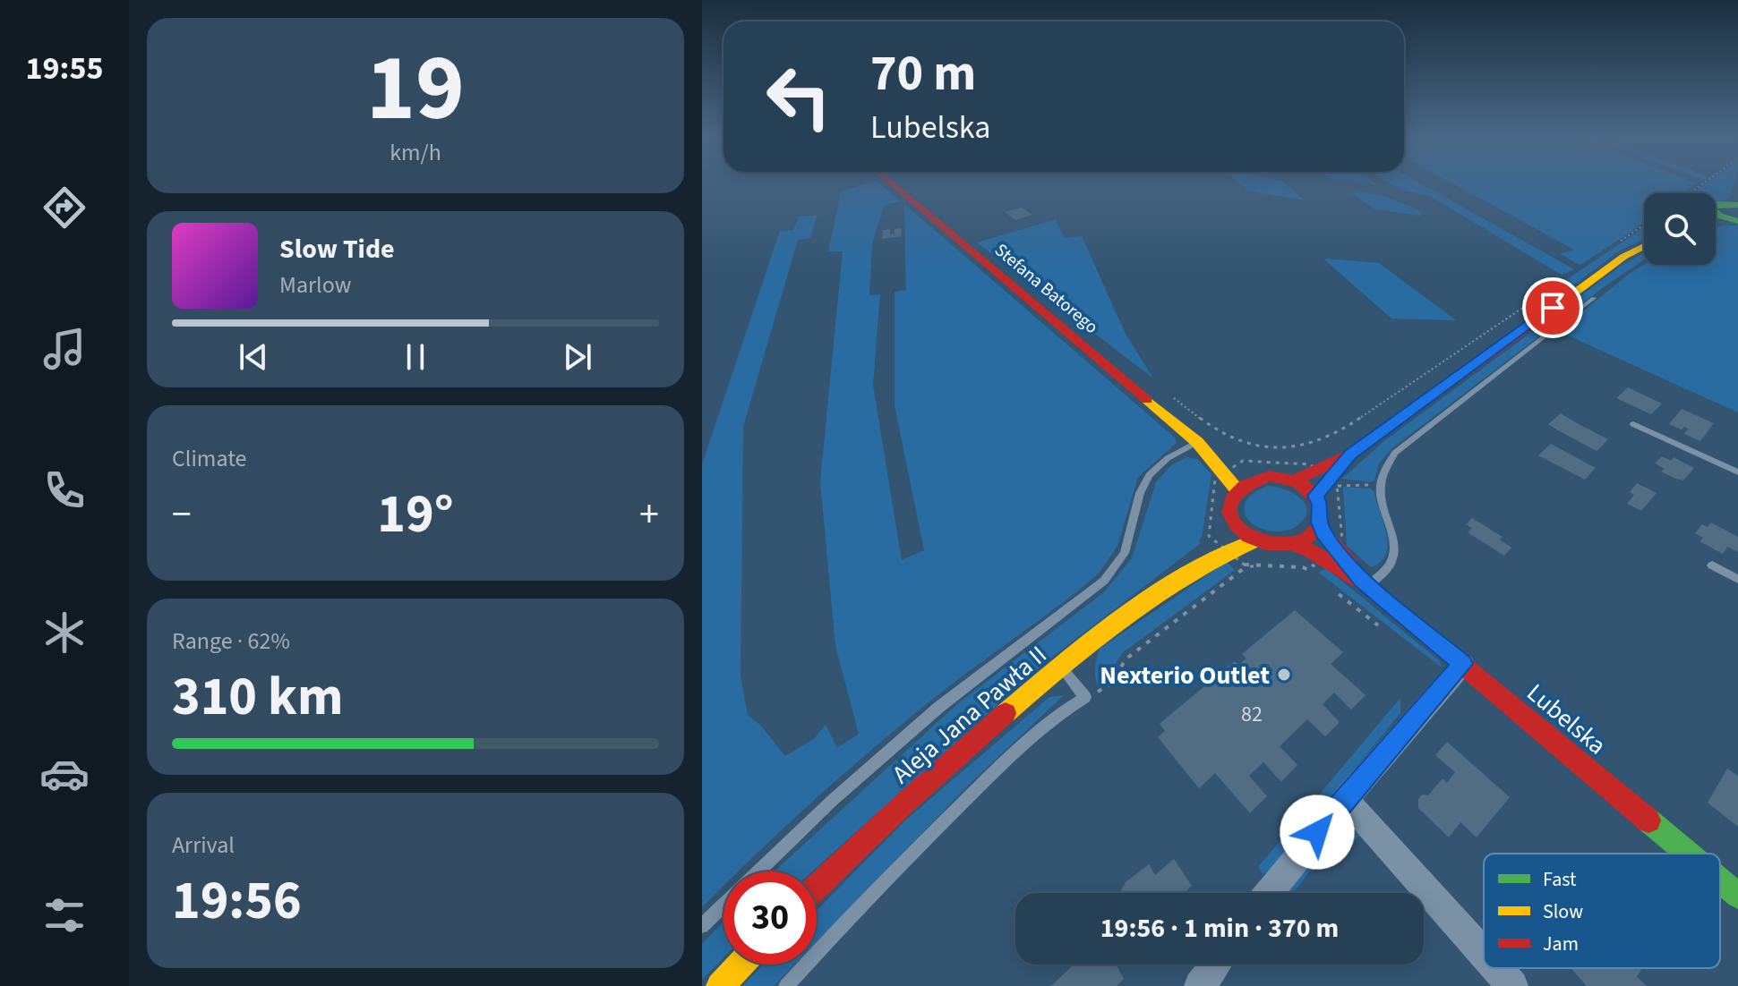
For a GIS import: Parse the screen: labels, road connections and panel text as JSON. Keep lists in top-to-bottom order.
{
  "streets": {
    "main road": ["Stefana Batorego", "Aleja Jana Pawła II", "Lubelska"]
  },
  "crossings": [
    ["Stefana Batorego", "Aleja Jana Pawła II"],
    ["Stefana Batorego", "Lubelska"],
    ["Aleja Jana Pawła II", "Lubelska"]
  ],
  "places": ["Nexterio Outlet"],
  "house_numbers": ["82"],
  "legend": ["Fast", "Slow", "Jam"],
  "page": {
    "tabs": "19:55",
    "tile": [
      ["19", "km/h"],
      "Climate",
      ["Range · 62%", "310 km"],
      ["Arrival", "19:56"]
    ],
    "turn": ["70 m", "Lubelska"],
    "song": ["Slow Tide", "Marlow"],
    "heat": ["−", "19°", "+"],
    "limit": "30",
    "trip": "19:56 · 1 min · 370 m"
  }
}
